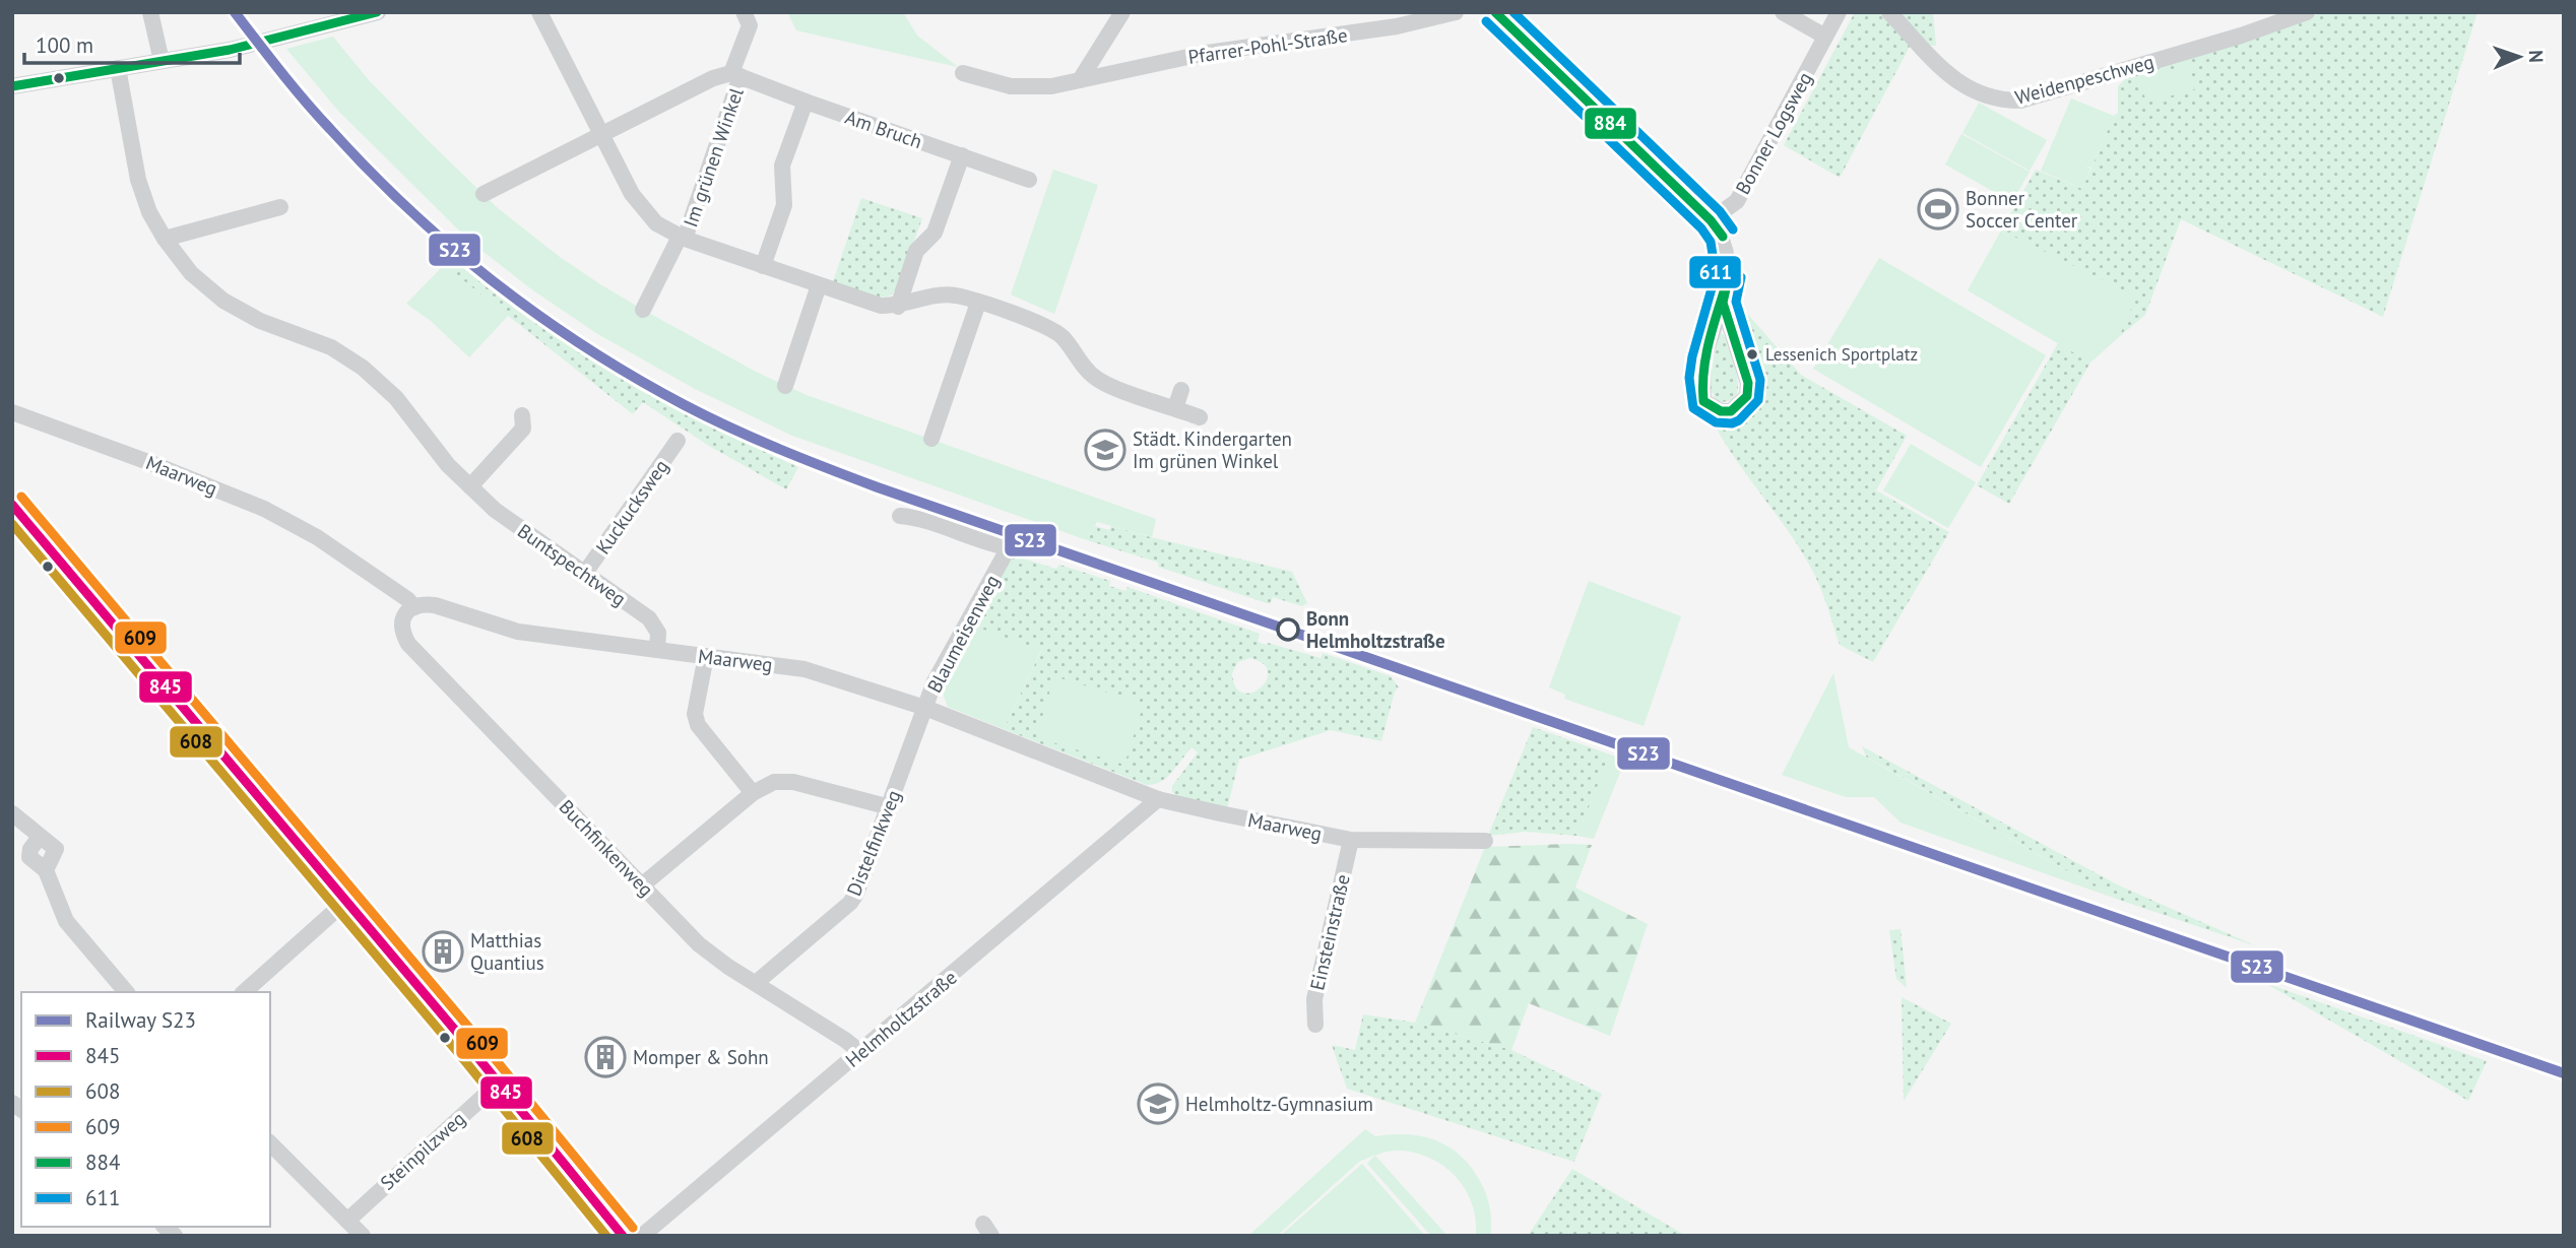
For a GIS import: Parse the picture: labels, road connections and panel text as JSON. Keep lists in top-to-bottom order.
{
  "streets": {
    "street": [
      "Pfarrer-Pohl-Straße",
      "Weidenpeschweg",
      "Am Bruch",
      "Bonner Logsweg",
      "Im grünen Winkel",
      "Maarweg",
      "Kuckucksweg",
      "Buntspechtweg",
      "Blaumeisenweg",
      "Distelfinkweg",
      "Buchfinkenweg",
      "Einsteinstraße",
      "Helmholtzstraße",
      "Steinpilzweg"
    ]
  },
  "crossings": [
    ["Am Bruch", "Im grünen Winkel"],
    ["Maarweg", "Buntspechtweg"],
    ["Maarweg", "Blaumeisenweg"],
    ["Maarweg", "Distelfinkweg"],
    ["Maarweg", "Buchfinkenweg"],
    ["Maarweg", "Einsteinstraße"],
    ["Maarweg", "Helmholtzstraße"],
    ["Kuckucksweg", "Buntspechtweg"],
    ["Blaumeisenweg", "Distelfinkweg"],
    ["Distelfinkweg", "Buchfinkenweg"],
    ["Buchfinkenweg", "Helmholtzstraße"]
  ],
  "places": {
    "sports": ["Bonner Soccer Center"],
    "other": ["Lessenich Sportplatz", "Bonn Helmholtzstraße"],
    "school or university": ["Städt. Kindergarten Im grünen Winkel", "Helmholtz-Gymnasium"],
    "building": ["Matthias Quantius", "Momper & Sohn"]
  },
  "lines": [
    "rail line S23",
    "transit line 884",
    "transit line 611",
    "transit line 609",
    "transit line 845",
    "transit line 608"
  ],
  "legend": [
    "Railway S23",
    "845",
    "608",
    "609",
    "884",
    "611"
  ],
  "scale_bar": "100 m",
  "north": "right"
}
